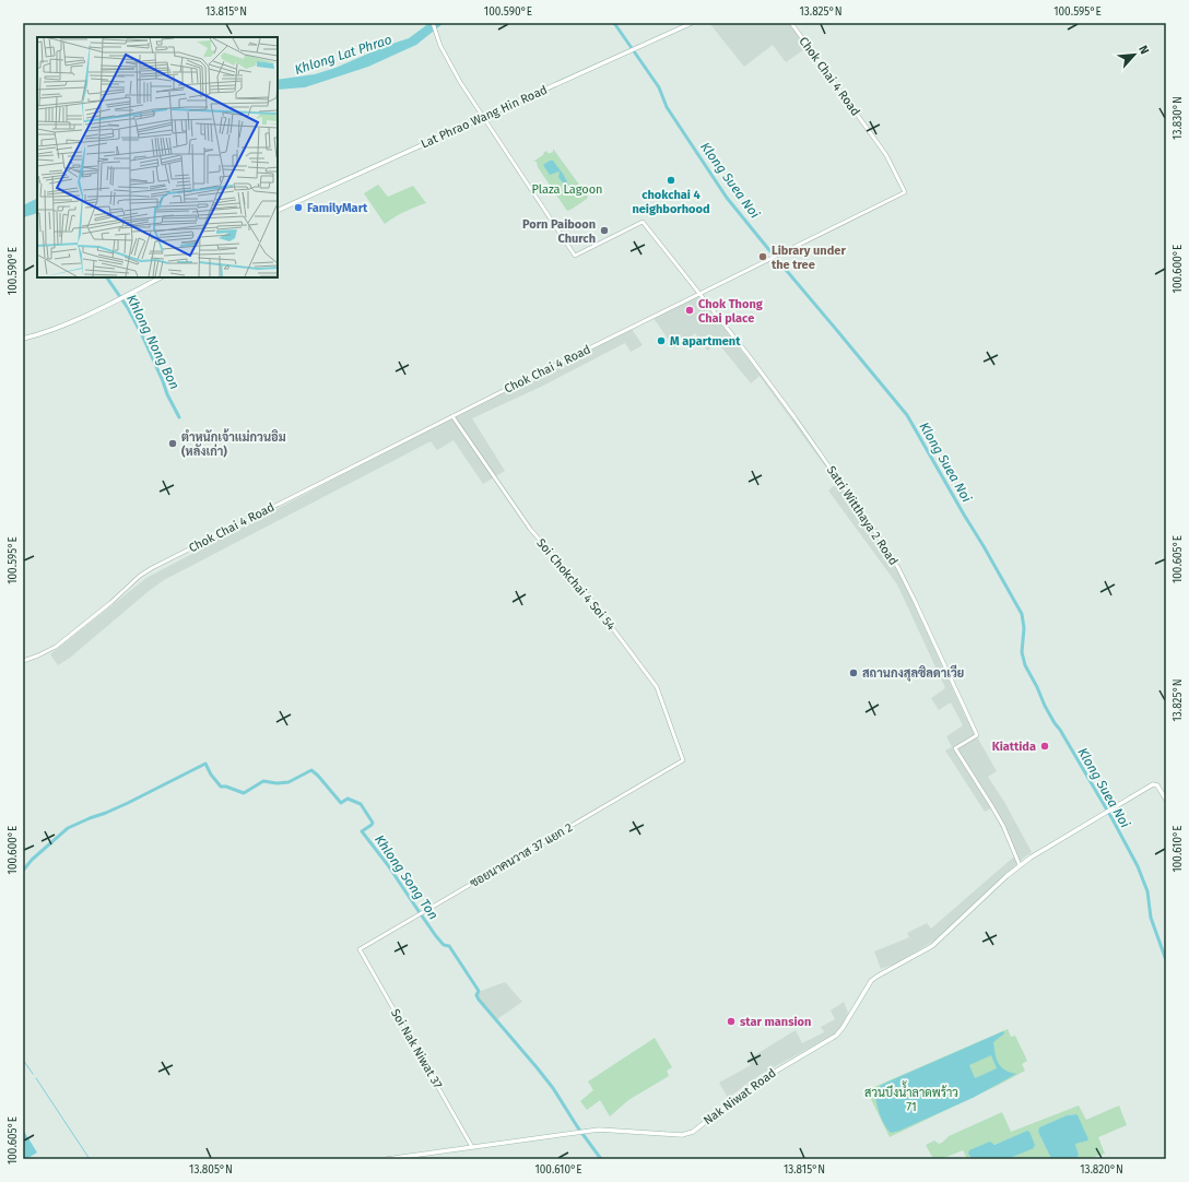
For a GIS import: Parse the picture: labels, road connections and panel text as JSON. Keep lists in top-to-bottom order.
{
  "streets": {
    "main road": ["Lat Phrao Wang Hin Road", "Nak Niwat Road"],
    "street": [
      "Chok Chai 4 Road",
      "Satri Witthaya 2 Road",
      "Soi Chokchai 4 Soi 54",
      "ซอยนาคนวาส 37 แยก 2",
      "Soi Nak Niwat 37"
    ]
  },
  "crossings": [
    ["Chok Chai 4 Road", "Satri Witthaya 2 Road"],
    ["Chok Chai 4 Road", "Soi Chokchai 4 Soi 54"],
    ["Satri Witthaya 2 Road", "Nak Niwat Road"],
    ["Soi Chokchai 4 Soi 54", "ซอยนาคนวาส 37 แยก 2"],
    ["ซอยนาคนวาส 37 แยก 2", "Soi Nak Niwat 37"],
    ["Soi Nak Niwat 37", "Nak Niwat Road"]
  ],
  "water": [
    "Khlong Lat Phrao",
    "Klong Suea Noi",
    "Khlong Nong Bon",
    "Khlong Song Ton"
  ],
  "parks": ["Plaza Lagoon", "สวนบึงน้ำลาดพร้าว 71"],
  "places": [
    "chokchai 4 neighborhood",
    "FamilyMart",
    "Porn Paiboon Church",
    "Library under the tree",
    "Chok Thong Chai place",
    "M apartment",
    "ตำหนักเจ้าแม่กวนอิม (หลังเก่า)",
    "สถานกงสุลซิลดาเวีย",
    "Kiattida",
    "star mansion"
  ],
  "north": "top right",
  "coordinates": [
    "13.815°N",
    "100.590°E",
    "13.825°N",
    "100.595°E",
    "13.830°N",
    "100.600°E",
    "100.605°E",
    "100.610°E",
    "13.805°N",
    "13.820°N"
  ]
}
